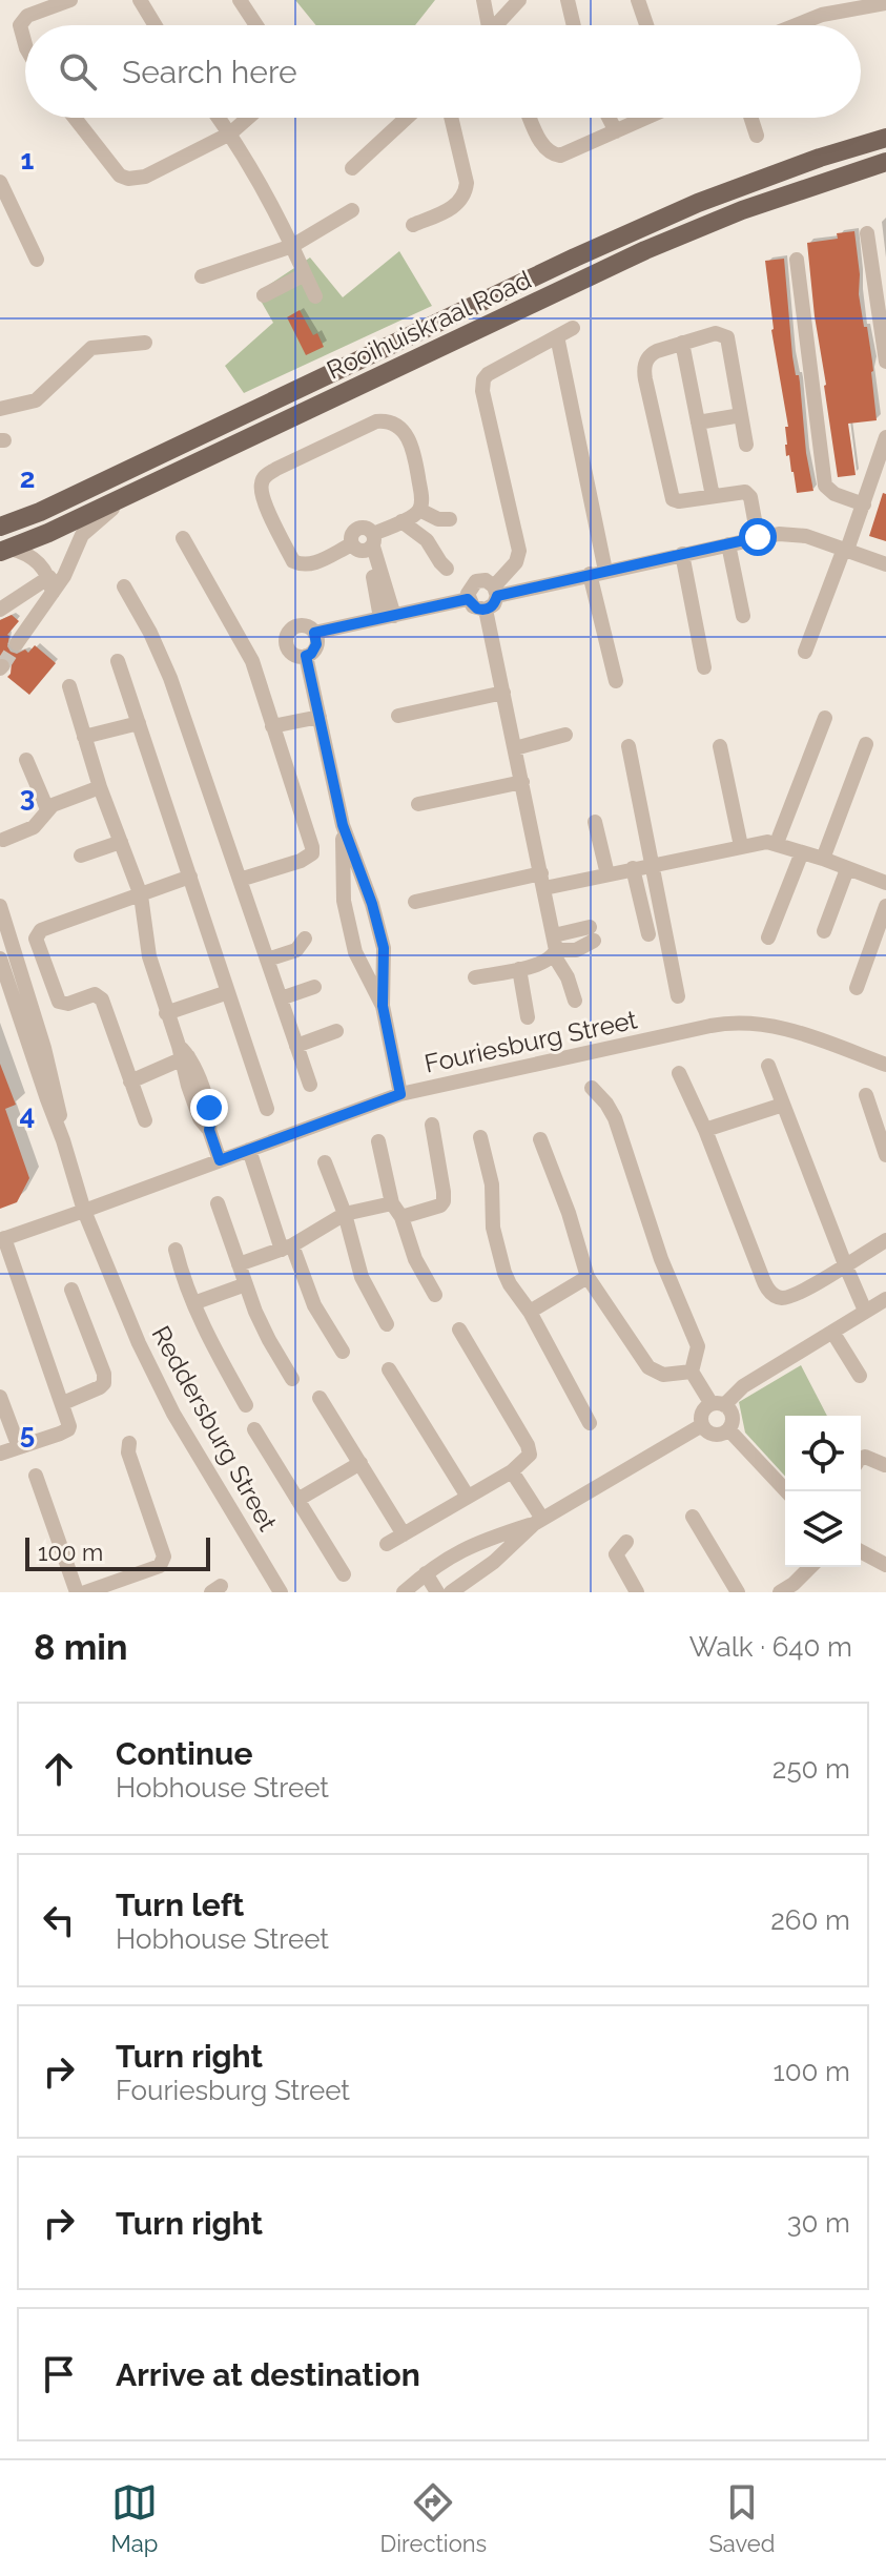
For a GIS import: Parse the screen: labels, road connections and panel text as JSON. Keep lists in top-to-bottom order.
{
  "streets": {
    "main road": ["Rooihuiskraal Road"],
    "street": ["Fouriesburg Street", "Reddersburg Street"]
  },
  "crossings": [
    ["Fouriesburg Street", "Reddersburg Street"]
  ],
  "scale_bar": "100 m",
  "page": {
    "search": "Search here",
    "scale": "100 m",
    "heading": ["8 min", "Walk · 640 m"],
    "list": [
      ["Continue", "Hobhouse Street", "250 m"],
      ["Turn left", "Hobhouse Street", "260 m"],
      ["Turn right", "Fouriesburg Street", "100 m"],
      ["Turn right", "30 m"],
      "Arrive at destination"
    ],
    "nav": ["Map", "Directions", "Saved"]
  },
  "grid": {
    "rows": [
      "1",
      "2",
      "3",
      "4",
      "5"
    ]
  }
}
